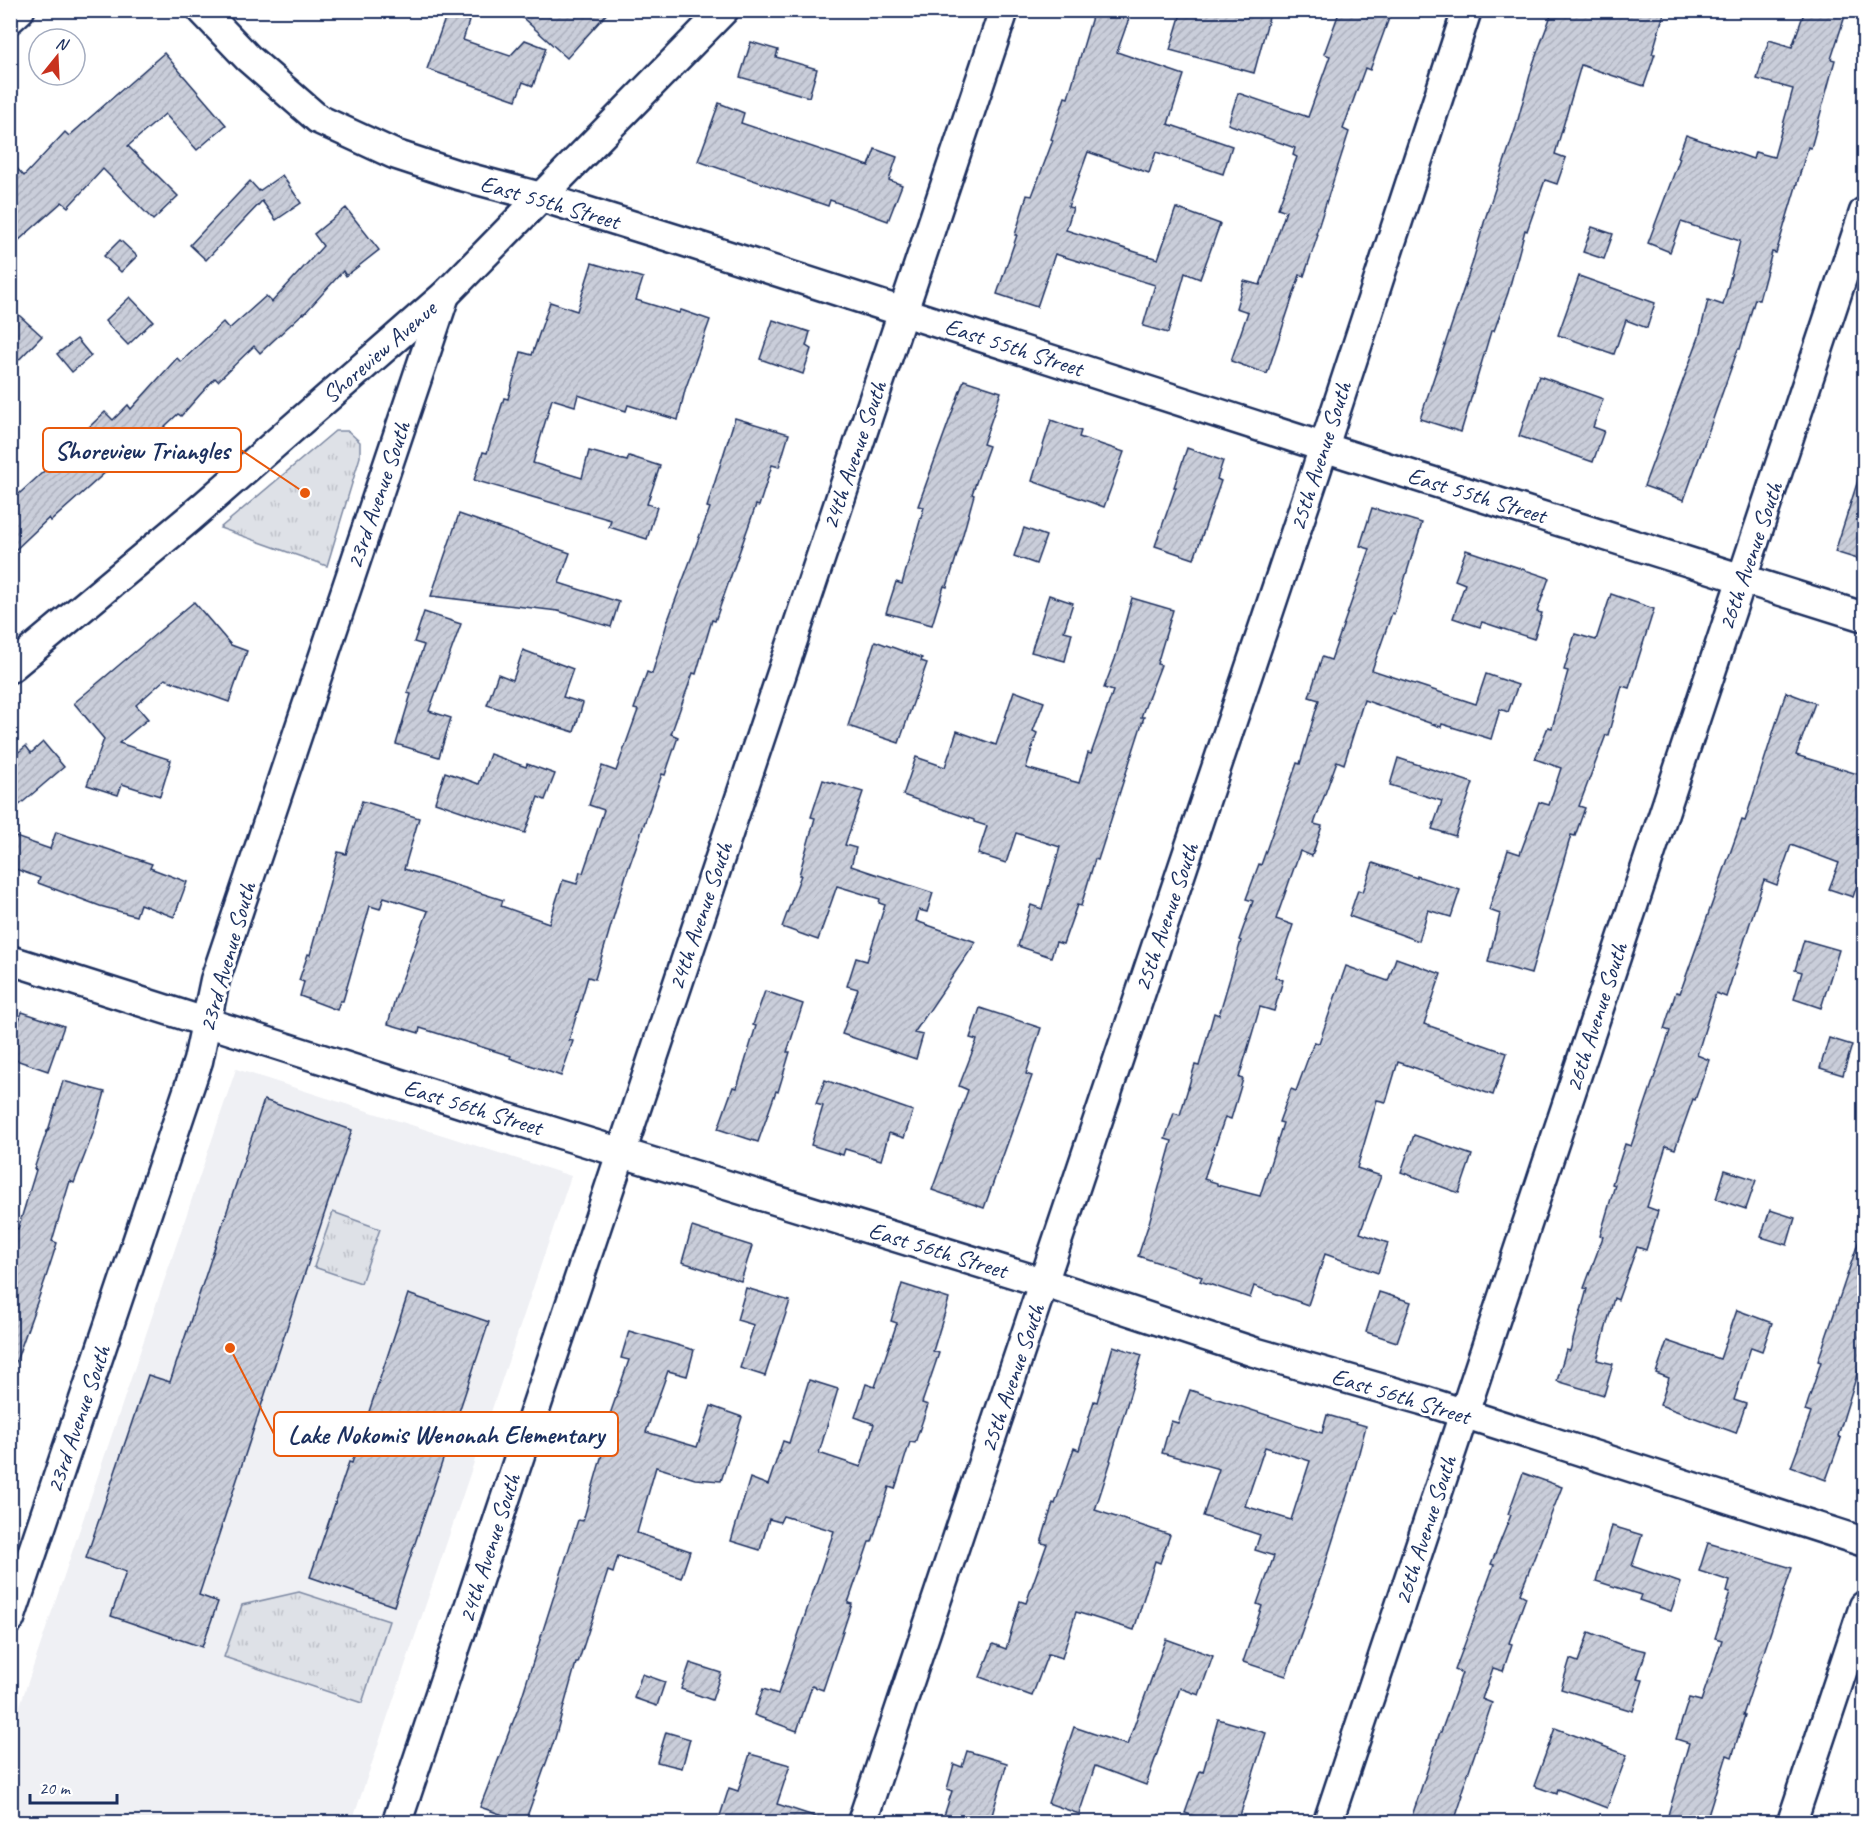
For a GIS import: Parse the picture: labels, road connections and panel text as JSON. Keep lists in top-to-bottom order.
{
  "streets": {
    "street": [
      "East 55th Street",
      "Shoreview Avenue",
      "24th Avenue South",
      "25th Avenue South",
      "23rd Avenue South",
      "26th Avenue South",
      "East 56th Street"
    ]
  },
  "crossings": [
    ["East 55th Street", "Shoreview Avenue"],
    ["East 55th Street", "24th Avenue South"],
    ["East 55th Street", "25th Avenue South"],
    ["East 55th Street", "26th Avenue South"],
    ["Shoreview Avenue", "23rd Avenue South"],
    ["24th Avenue South", "East 56th Street"],
    ["25th Avenue South", "East 56th Street"],
    ["23rd Avenue South", "East 56th Street"],
    ["26th Avenue South", "East 56th Street"]
  ],
  "places": ["Shoreview Triangles", "Lake Nokomis Wenonah Elementary"],
  "scale_bar": "20 m",
  "north": "top"
}
